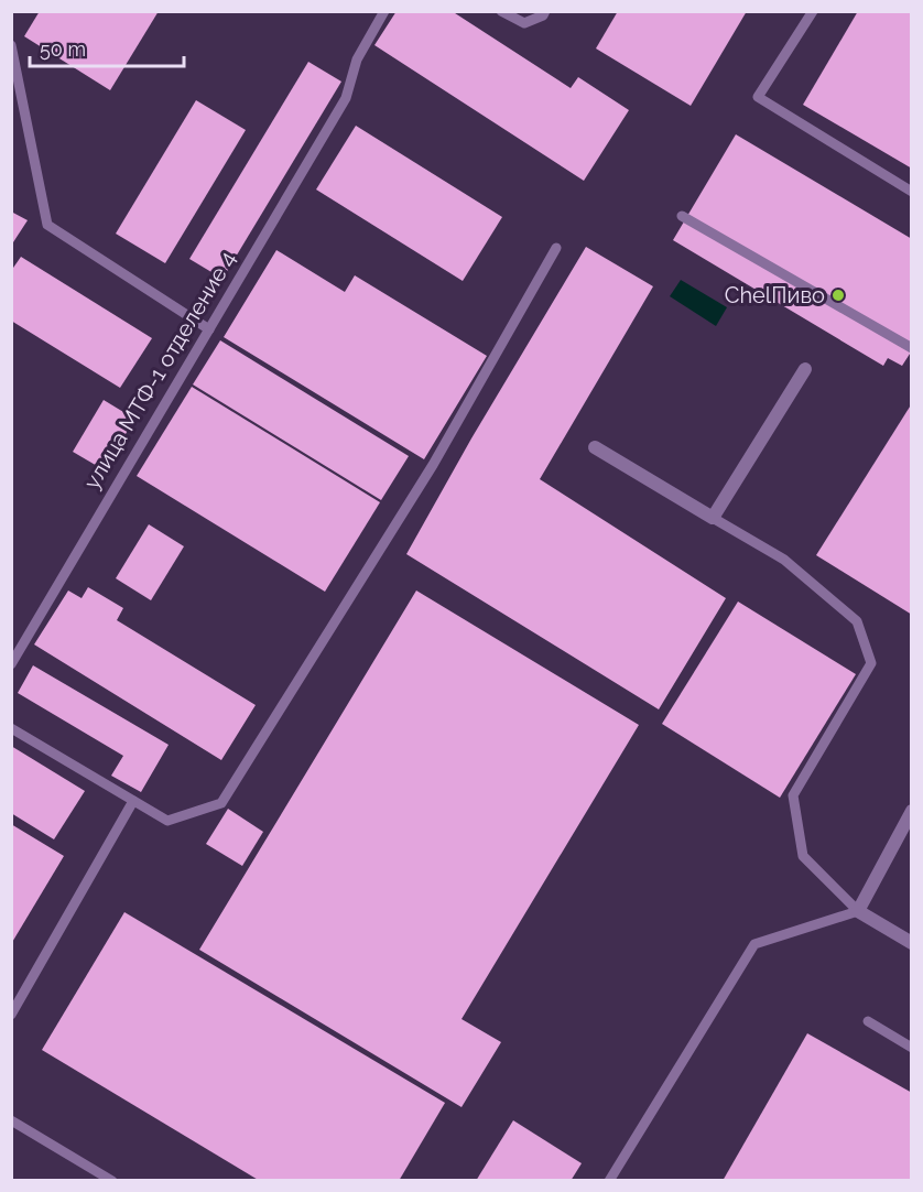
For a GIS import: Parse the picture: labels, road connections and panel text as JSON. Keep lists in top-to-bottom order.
{
  "streets": {
    "lane": ["улица МТФ-1 отделение 4"]
  },
  "places": ["ChelПиво"],
  "scale_bar": "50 m"
}
